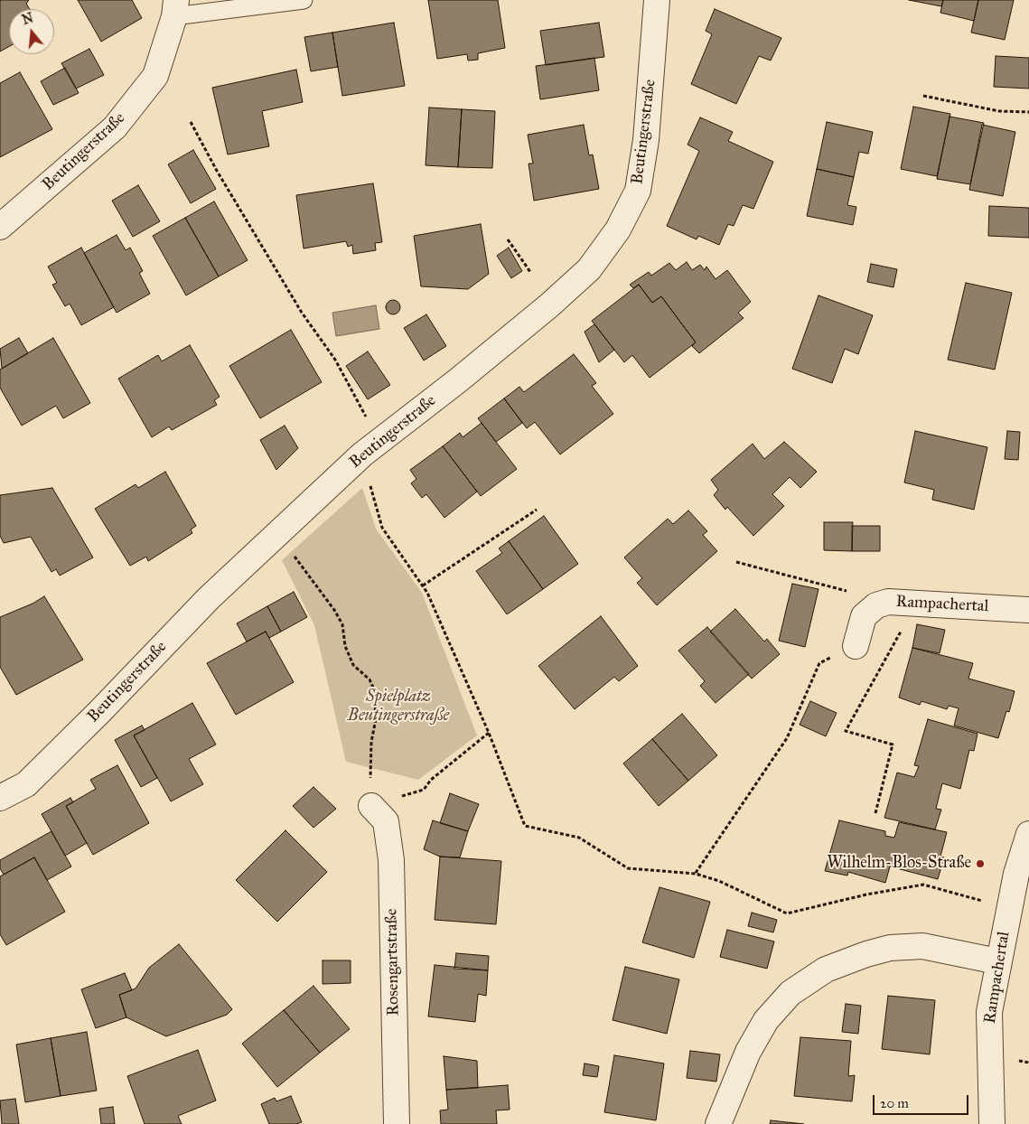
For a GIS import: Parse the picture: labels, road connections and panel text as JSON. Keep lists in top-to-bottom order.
{
  "streets": {
    "street": ["Beutingerstraße", "Rampachertal", "Rosengartstraße"]
  },
  "parks": ["Spielplatz Beutingerstraße"],
  "places": ["Wilhelm-Blos-Straße"],
  "scale_bar": "20 m",
  "north": "top"
}
